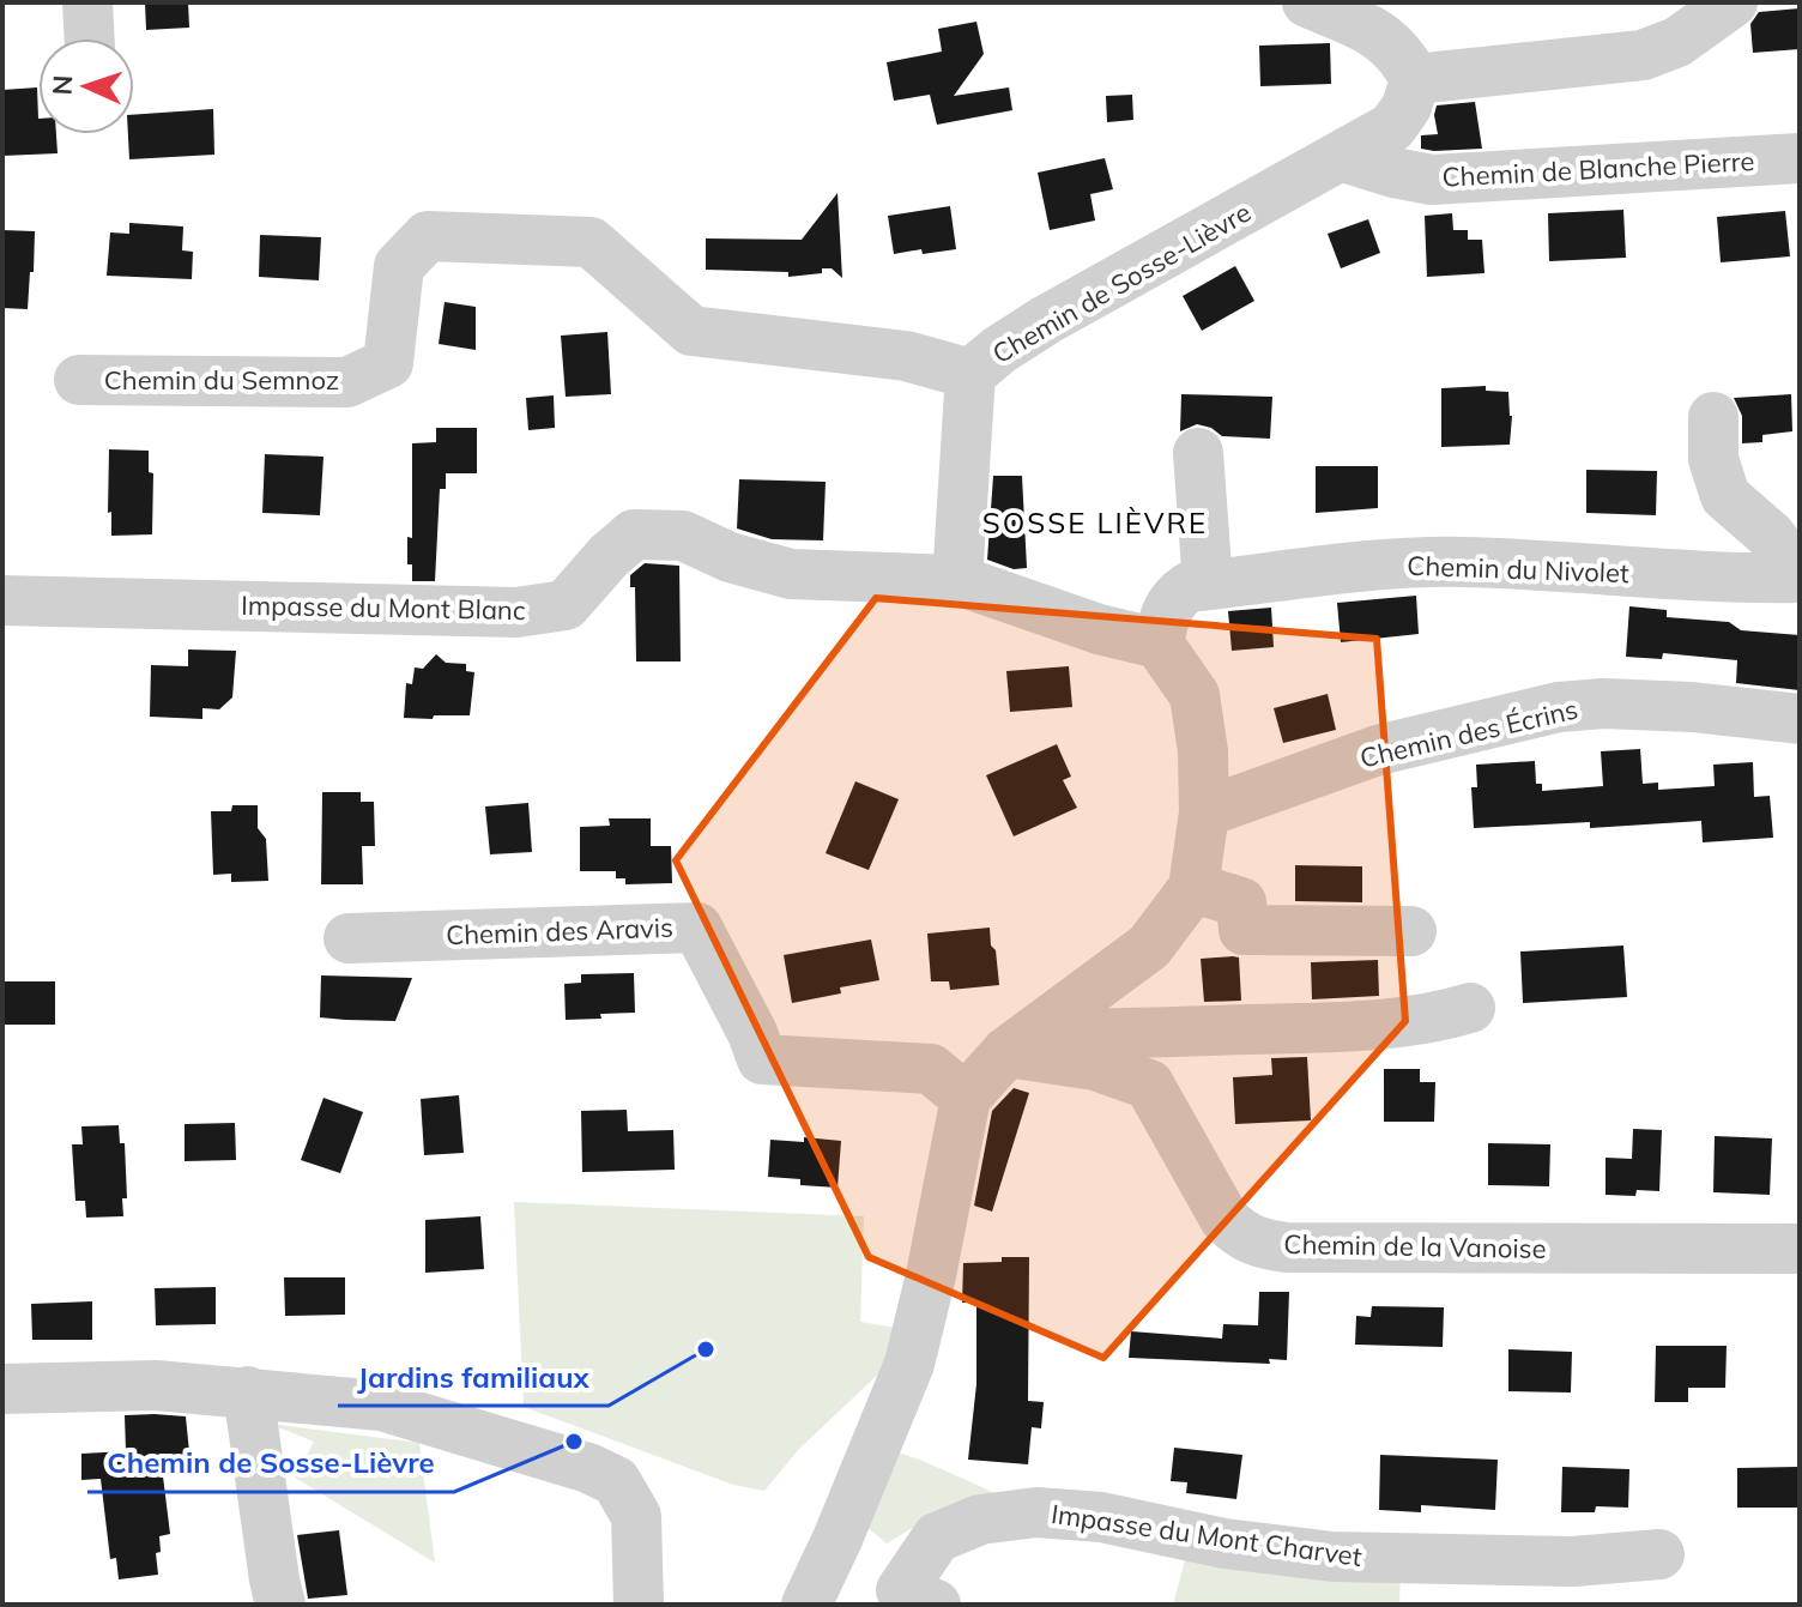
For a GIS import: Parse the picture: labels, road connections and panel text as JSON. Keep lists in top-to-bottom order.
{
  "streets": {
    "street": [
      "Chemin de Blanche Pierre",
      "Chemin de Sosse-Lièvre",
      "Chemin du Semnoz",
      "Chemin du Nivolet",
      "Impasse du Mont Blanc",
      "Chemin des Écrins",
      "Chemin des Aravis",
      "Chemin de la Vanoise",
      "Impasse du Mont Charvet"
    ]
  },
  "crossings": [
    ["Chemin de Blanche Pierre", "Chemin de Sosse-Lièvre"],
    ["Chemin de Sosse-Lièvre", "Chemin du Semnoz"],
    ["Chemin de Sosse-Lièvre", "Impasse du Mont Blanc"]
  ],
  "districts": ["SOSSE LIÈVRE"],
  "places": ["Jardins familiaux", "Chemin de Sosse-Lièvre"],
  "north": "left"
}
